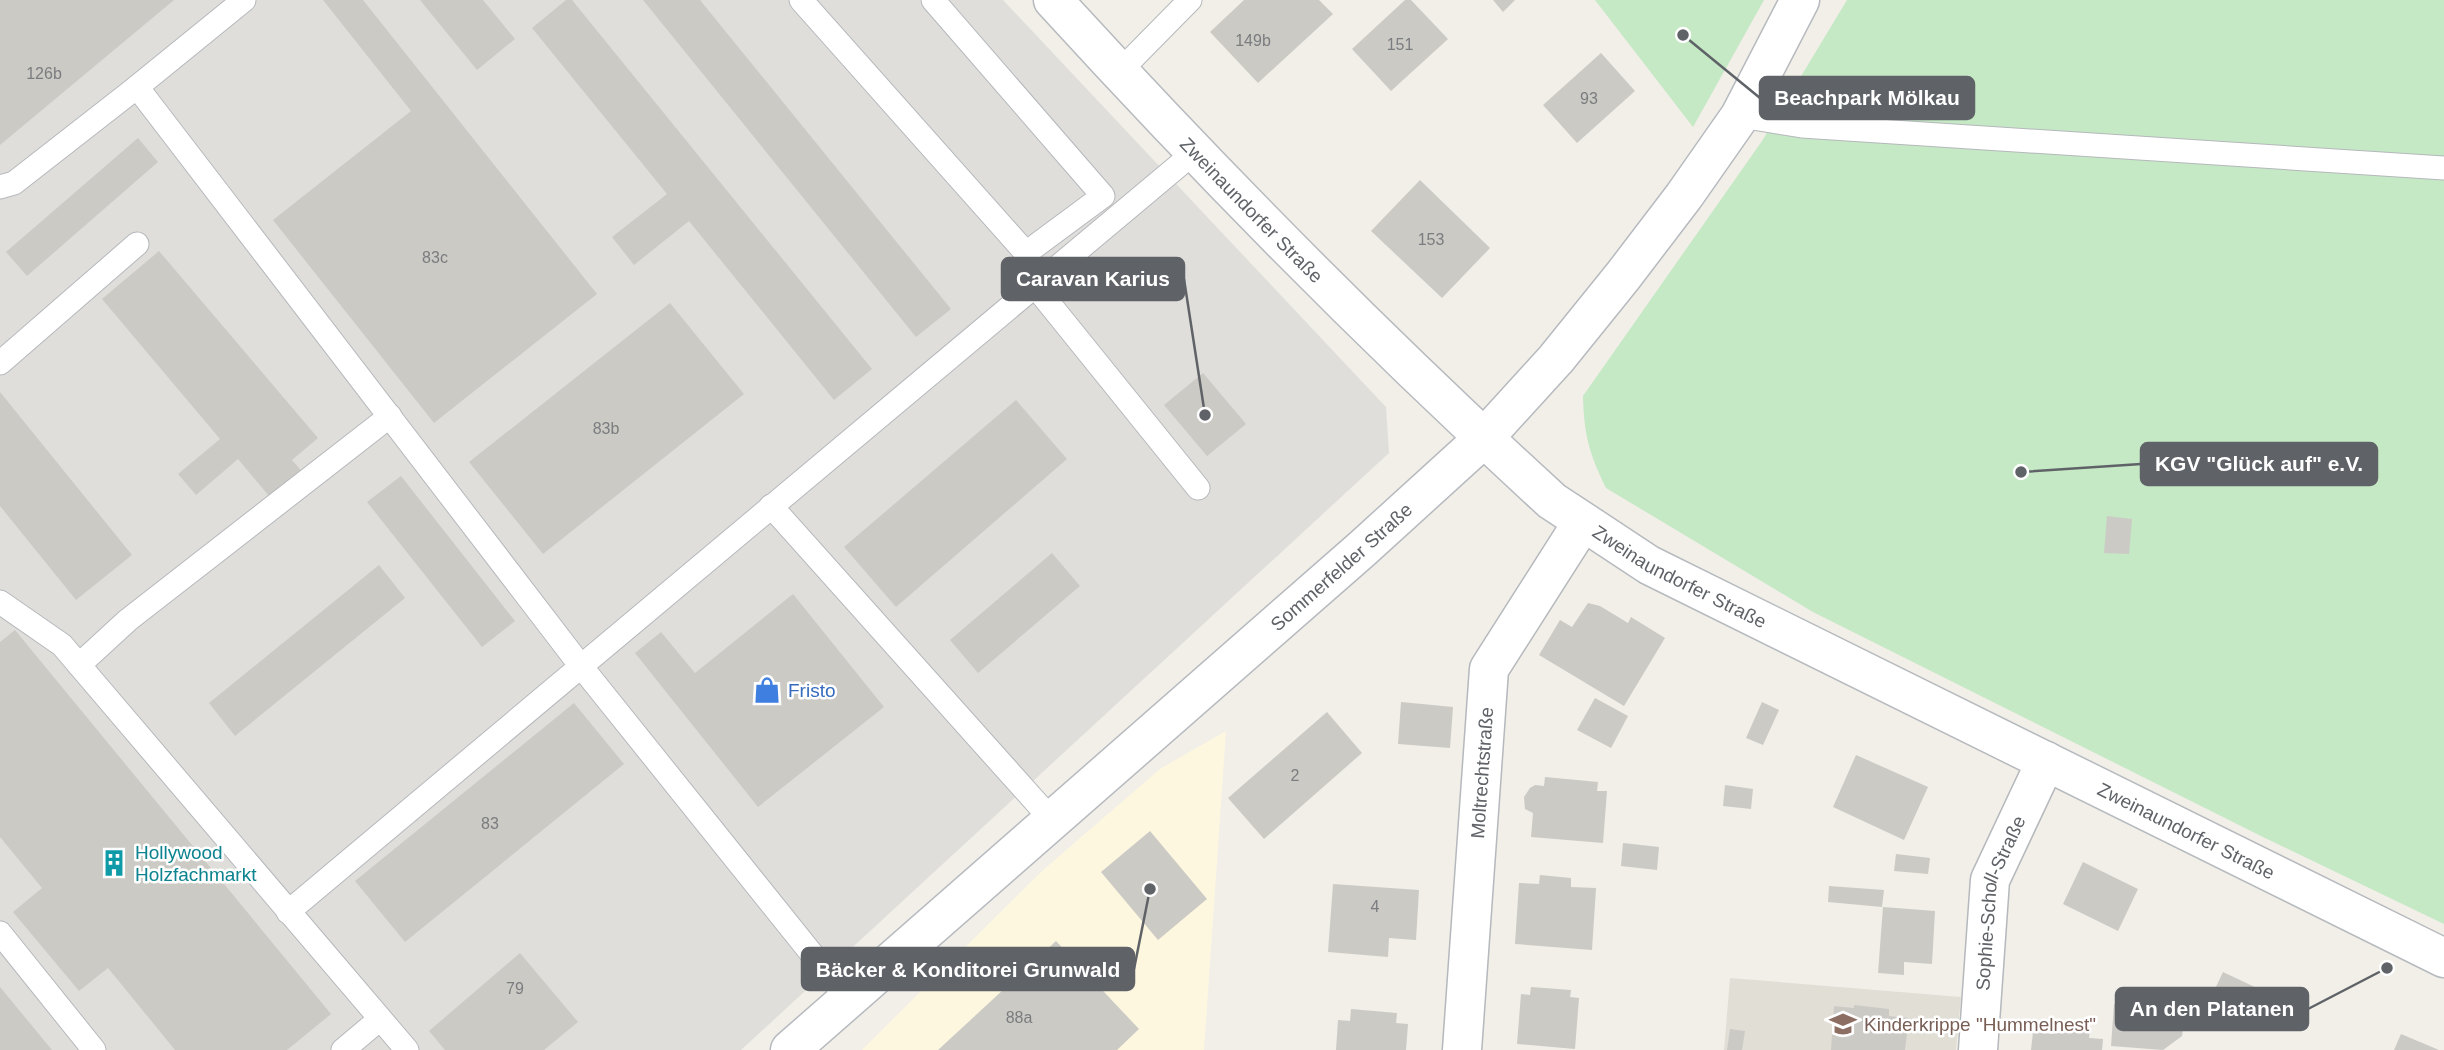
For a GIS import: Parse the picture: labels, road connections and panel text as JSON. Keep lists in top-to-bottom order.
{
  "streets": {
    "street": [
      "Zweinaundorfer Straße",
      "Sommerfelder Straße",
      "Moltrechtstraße",
      "Sophie-Scholl-Straße"
    ]
  },
  "crossings": [
    ["Zweinaundorfer Straße", "Sommerfelder Straße"],
    ["Zweinaundorfer Straße", "Moltrechtstraße"],
    ["Zweinaundorfer Straße", "Sophie-Scholl-Straße"]
  ],
  "places": {
    "other": [
      "Beachpark Mölkau",
      "Caravan Karius",
      "KGV \"Glück auf\" e.V.",
      "Bäcker & Konditorei Grunwald",
      "An den Platanen"
    ],
    "shop": ["Fristo"],
    "building": ["Hollywood Holzfachmarkt"],
    "school or university": ["Kinderkrippe \"Hummelnest\""]
  },
  "house_numbers": [
    "149b",
    "151",
    "126b",
    "93",
    "153",
    "83c",
    "83b",
    "2",
    "83",
    "4",
    "79",
    "88a"
  ]
}
